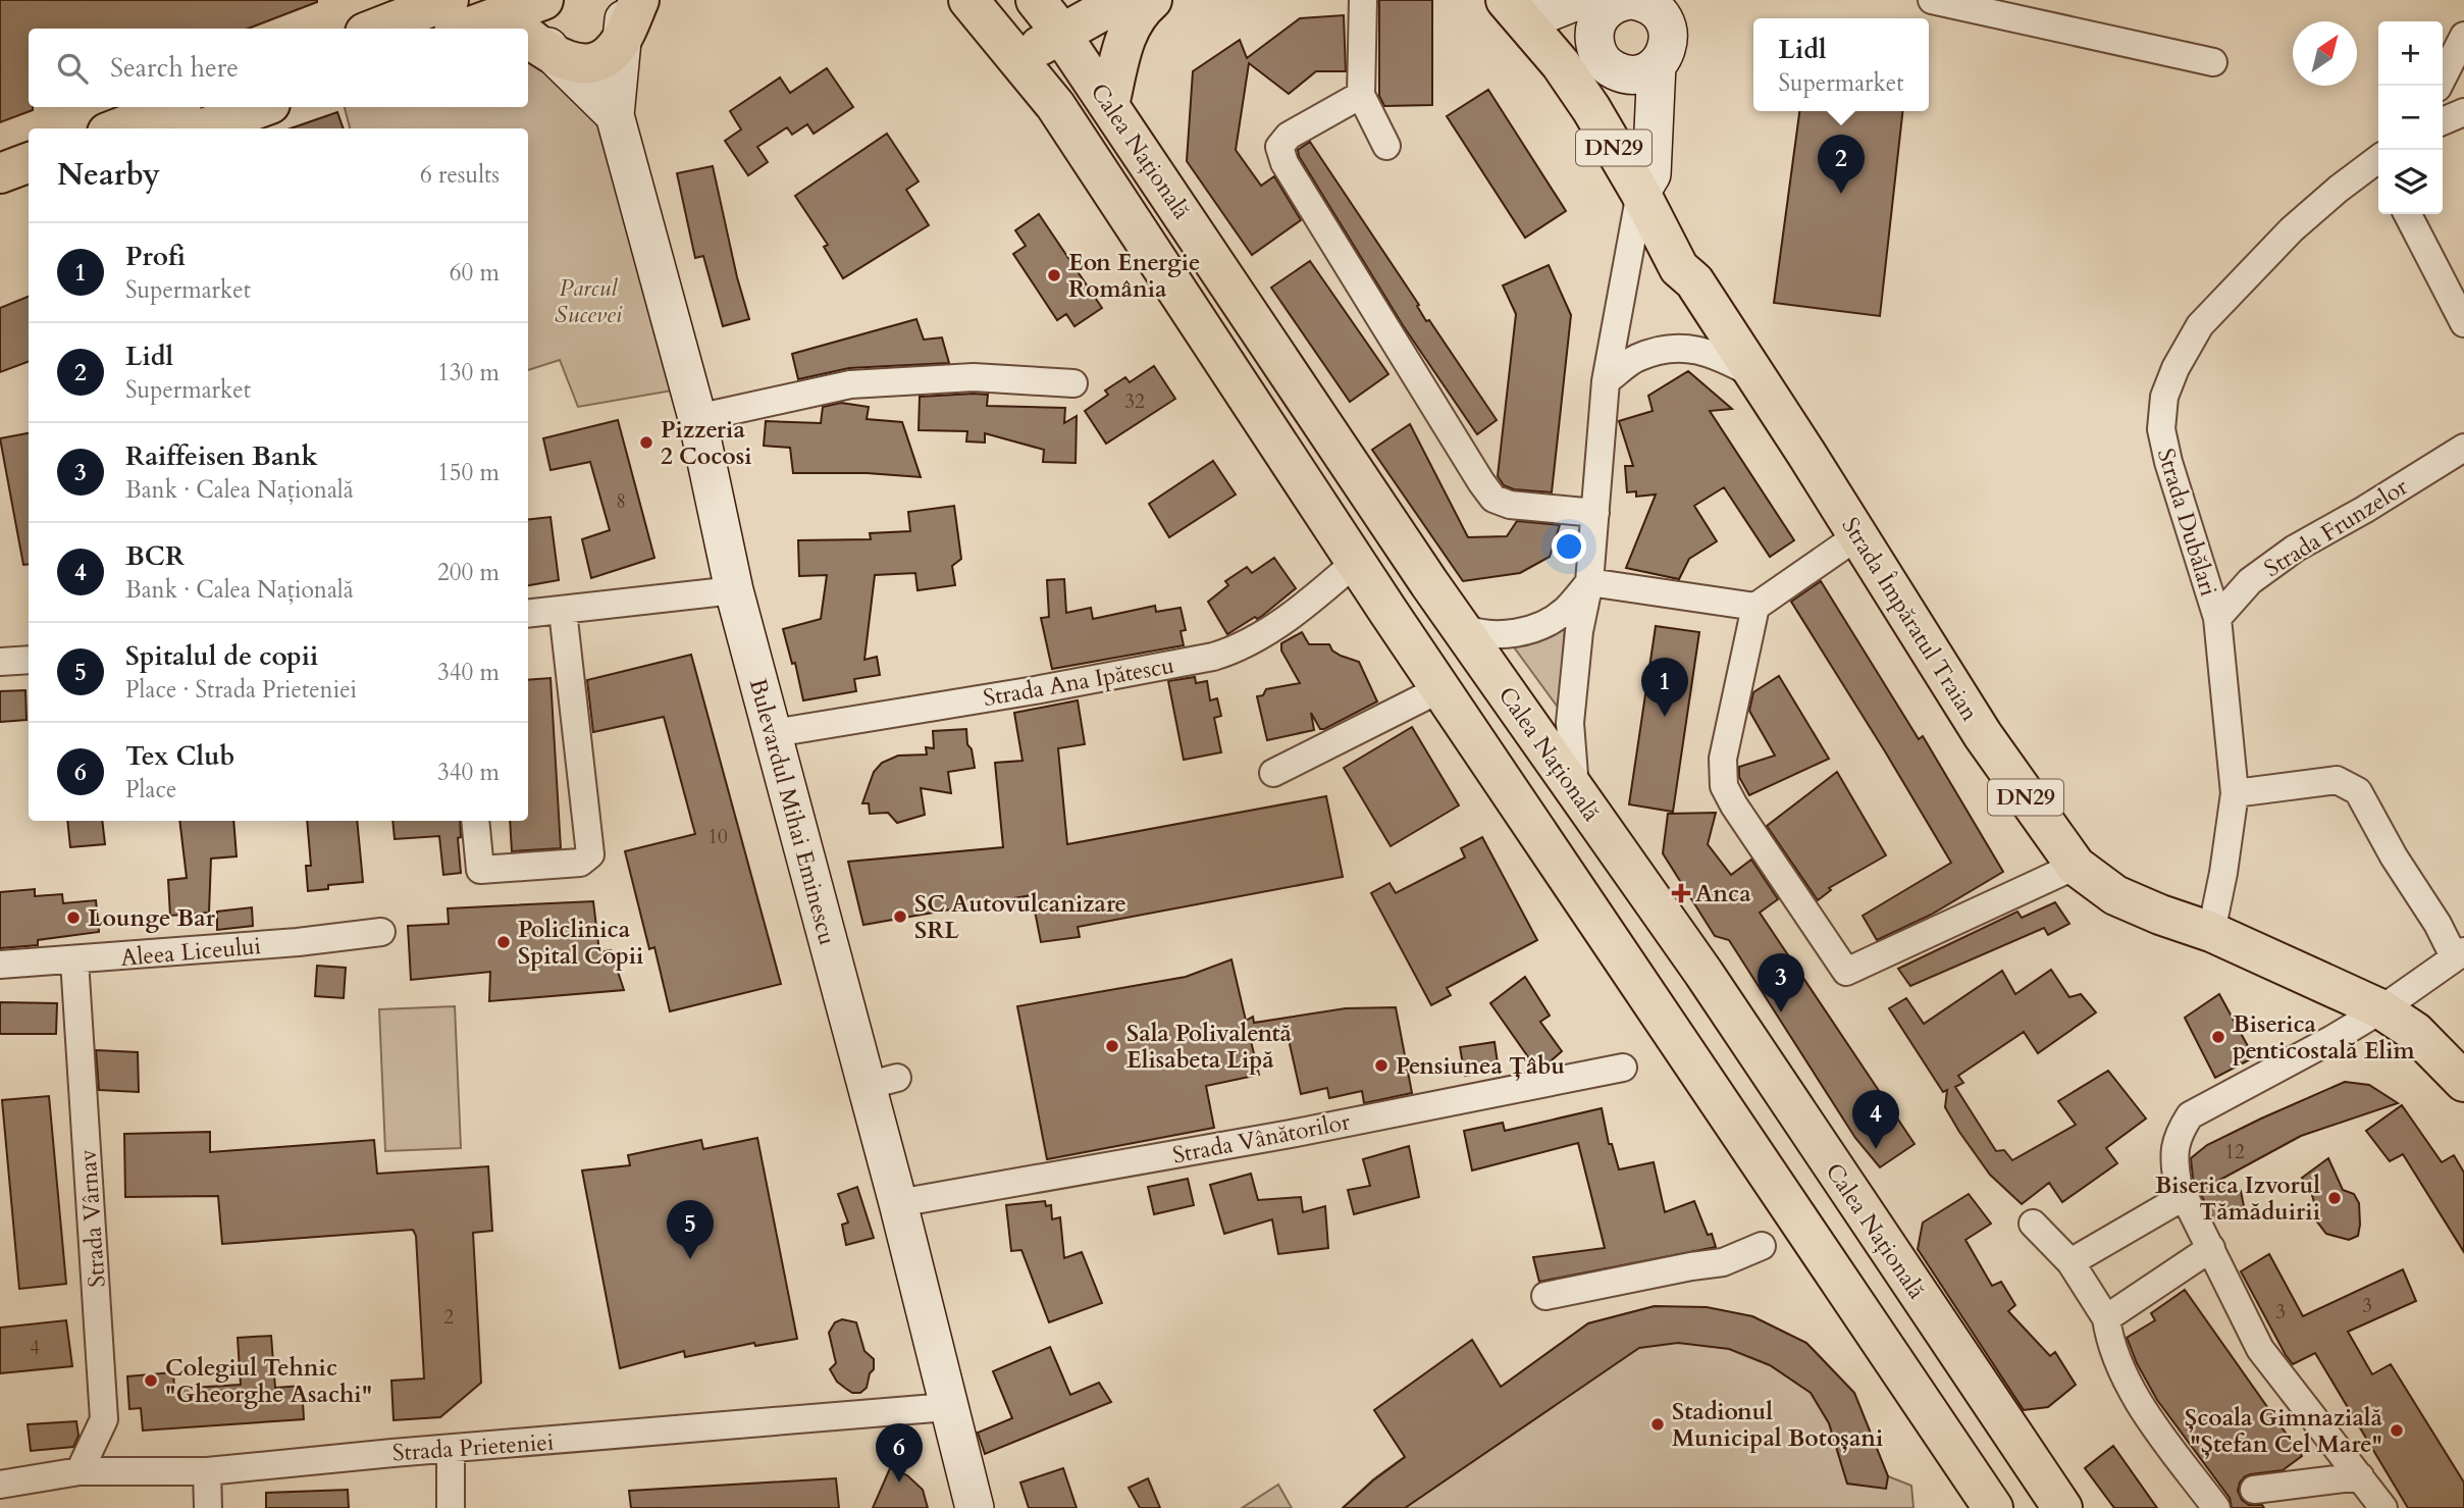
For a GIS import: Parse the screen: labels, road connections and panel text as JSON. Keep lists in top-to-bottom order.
{
  "streets": {
    "main road": [
      "DN29",
      "Calea Națională",
      "Strada Împăratul Traian",
      "Bulevardul Mihai Eminescu"
    ],
    "street": [
      "Strada Dubălari",
      "Strada Frunzelor",
      "Strada Ana Ipătescu",
      "Aleea Liceului",
      "Strada Vânătorilor",
      "Strada Vârnav",
      "Strada Prieteniei"
    ]
  },
  "crossings": [
    ["Calea Națională", "Strada Ana Ipătescu"],
    ["Strada Dubălari", "Strada Frunzelor"],
    ["Strada Dubălari", "Strada Împăratul Traian"],
    ["Strada Ana Ipătescu", "Bulevardul Mihai Eminescu"],
    ["Bulevardul Mihai Eminescu", "Strada Vânătorilor"],
    ["Bulevardul Mihai Eminescu", "Strada Prieteniei"],
    ["Aleea Liceului", "Strada Vârnav"],
    ["Strada Vârnav", "Strada Prieteniei"]
  ],
  "parks": ["Parcul Sucevei"],
  "places": {
    "other": [
      "Eon Energie România",
      "Pizzeria 2 Cocosi",
      "SC Autovulcanizare SRL",
      "Lounge Bar",
      "Policlinica Spital Copii",
      "Biserica penticostală Elim",
      "Sala Polivalentă Elisabeta Lipă",
      "Pensiunea Țâbu",
      "Biserica Izvorul Tămăduirii",
      "Colegiul Tehnic \"Gheorghe Asachi\"",
      "Stadionul Municipal Botoșani",
      "Școala Gimnazială \"Ștefan Cel Mare\""
    ],
    "health": ["Anca"]
  },
  "house_numbers": [
    "32",
    "8",
    "10",
    "12",
    "3",
    "3",
    "2",
    "4"
  ],
  "north": "top right",
  "page": {
    "popup": ["Lidl", "Supermarket"],
    "map_buttons": ["+", "−"],
    "search": "Search here",
    "heading": ["Nearby", "6 results"],
    "pins": [
      "2",
      "1",
      "3",
      "4",
      "5",
      "6"
    ],
    "list": [
      {
        "mark": "1",
        "name": "Profi",
        "note": "Supermarket",
        "value": "60 m"
      },
      {
        "mark": "2",
        "name": "Lidl",
        "note": "Supermarket",
        "value": "130 m"
      },
      {
        "mark": "3",
        "name": "Raiffeisen Bank",
        "note": "Bank · Calea Națională",
        "value": "150 m"
      },
      {
        "mark": "4",
        "name": "BCR",
        "note": "Bank · Calea Națională",
        "value": "200 m"
      },
      {
        "mark": "5",
        "name": "Spitalul de copii",
        "note": "Place · Strada Prieteniei",
        "value": "340 m"
      },
      {
        "mark": "6",
        "name": "Tex Club",
        "note": "Place",
        "value": "340 m"
      }
    ]
  }
}
